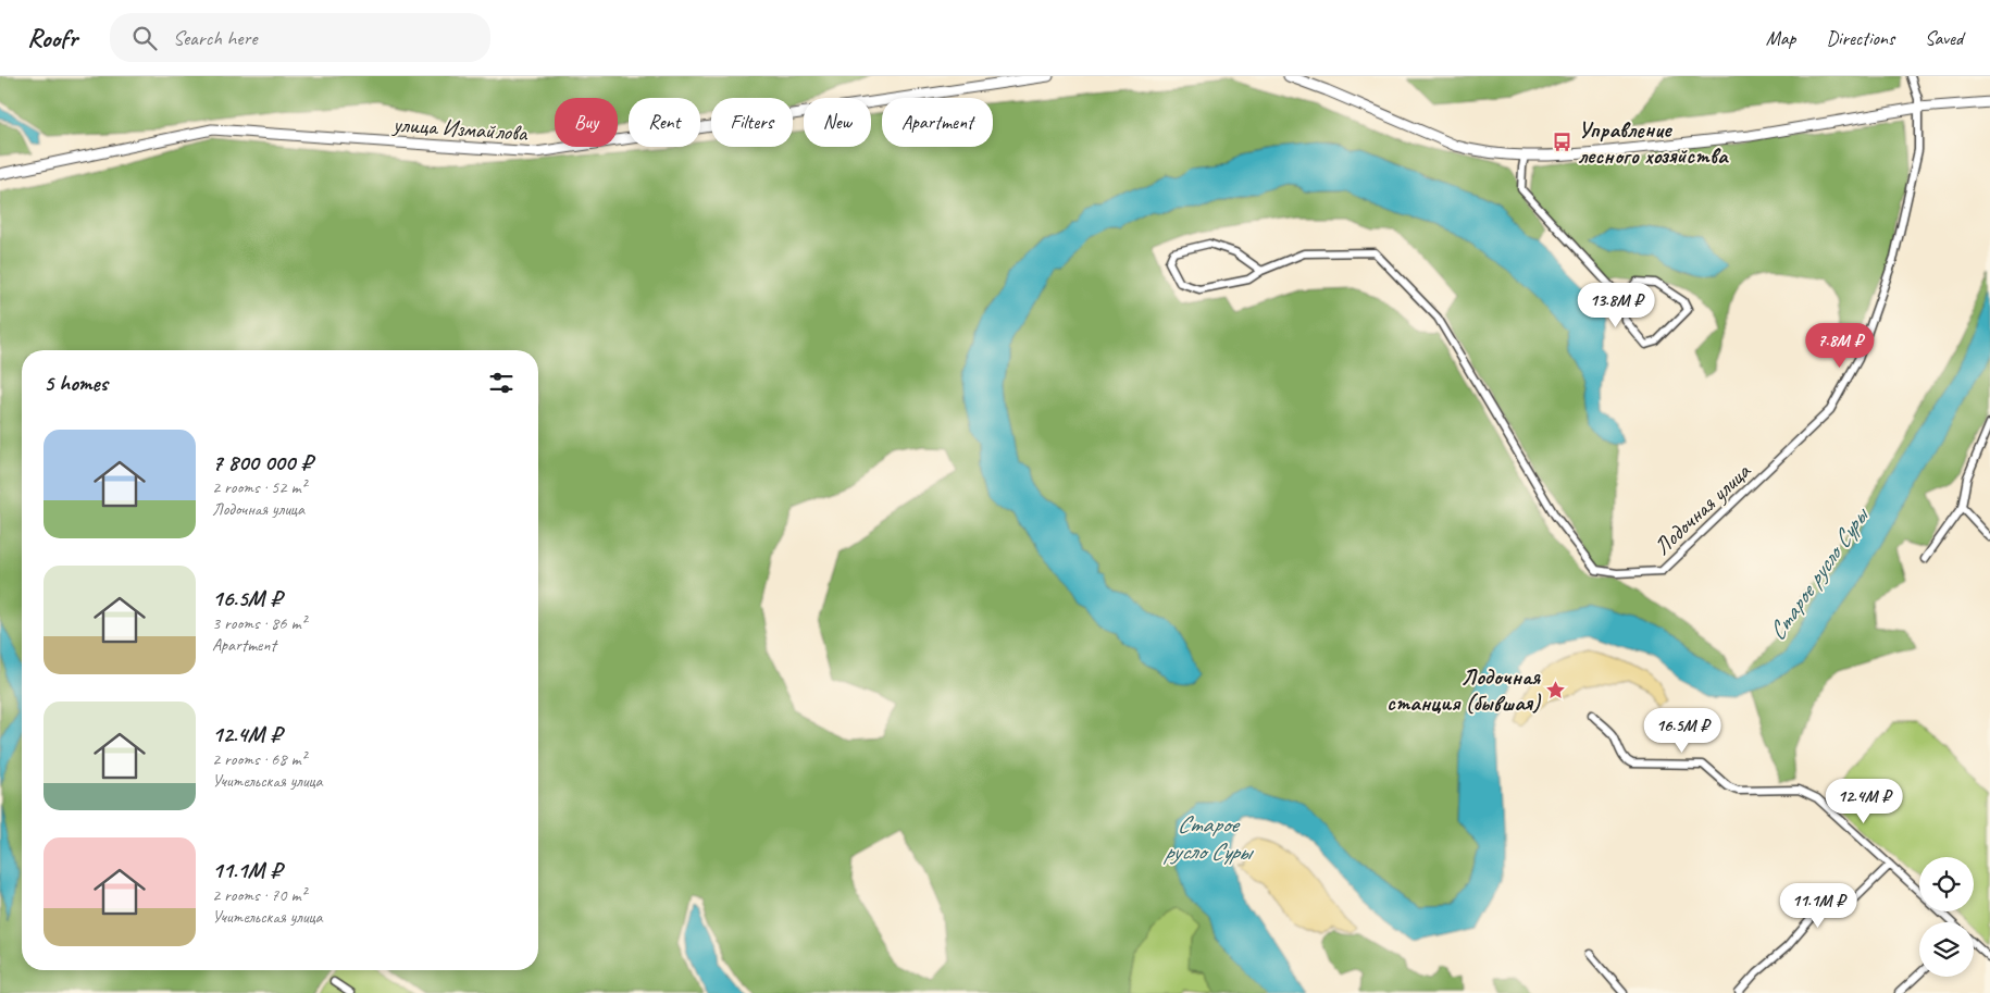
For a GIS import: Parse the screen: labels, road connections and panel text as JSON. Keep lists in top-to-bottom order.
{
  "streets": {
    "main road": ["улица Измайлова"],
    "street": ["Лодочная улица"]
  },
  "water": ["Старое русло Суры"],
  "places": {
    "bus stop": ["Управление лесного хозяйства"],
    "place": ["Лодочная станция (бывшая)"]
  },
  "page": {
    "header": "Roofr",
    "search": "Search here",
    "nav": ["Map", "Directions", "Saved"],
    "chip": [
      "Buy",
      "Rent",
      "Filters",
      "New",
      "Apartment"
    ],
    "price": [
      "13.8M ₽",
      "7.8M ₽",
      "16.5M ₽",
      "12.4M ₽",
      "11.1M ₽"
    ],
    "heading": "5 homes",
    "list": [
      {
        "name": "7 800 000 ₽",
        "note": "2 rooms · 52 m² · Лодочная улица"
      },
      {
        "name": "16.5M ₽",
        "note": "3 rooms · 86 m² · Apartment"
      },
      {
        "name": "12.4M ₽",
        "note": "2 rooms · 68 m² · Учительская улица"
      },
      {
        "name": "11.1M ₽",
        "note": "2 rooms · 70 m² · Учительская улица"
      }
    ]
  }
}
